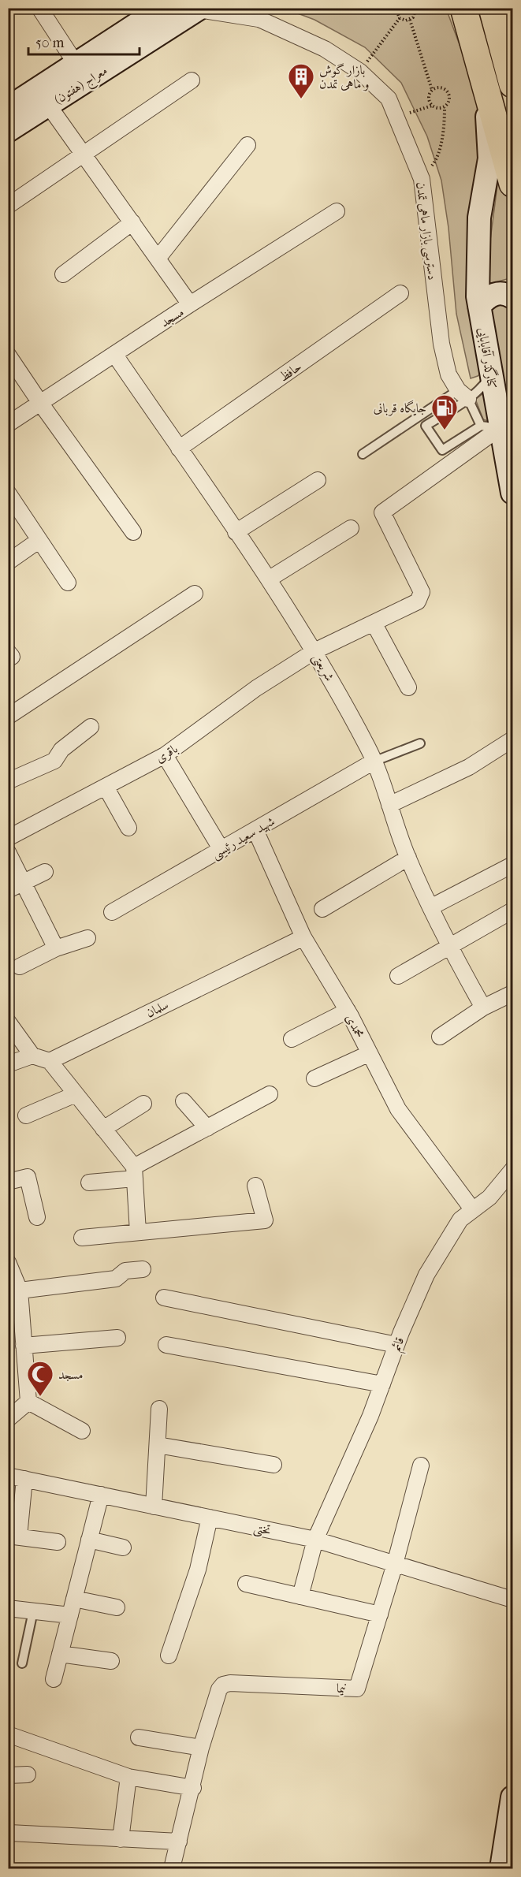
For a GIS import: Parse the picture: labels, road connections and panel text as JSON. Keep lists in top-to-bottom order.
{
  "streets": {
    "main road": ["معراج (هفتون)", "کنارگذر آقابابایی"],
    "street": [
      "دسترسی بازار ماهی تمدن",
      "مسجد",
      "حافظ",
      "شریعتی",
      "باقری",
      "شهید سعید رئیسی",
      "سلمان",
      "محمدی",
      "قائم",
      "تختی",
      "نیما"
    ]
  },
  "crossings": [
    ["مسجد", "شریعتی"],
    ["کنارگذر آقابابایی", "باقری"],
    ["حافظ", "شریعتی"],
    ["شریعتی", "باقری"],
    ["شریعتی", "شهید سعید رئیسی"],
    ["شهید سعید رئیسی", "محمدی"],
    ["سلمان", "محمدی"],
    ["محمدی", "قائم"],
    ["قائم", "تختی"],
    ["تختی", "نیما"]
  ],
  "places": {
    "building": ["بازار گوش و ماهی تمدن"],
    "fuel station": ["جایگاه قربانی"],
    "mosque": ["مسجد"]
  },
  "scale_bar": "50 m"
}
